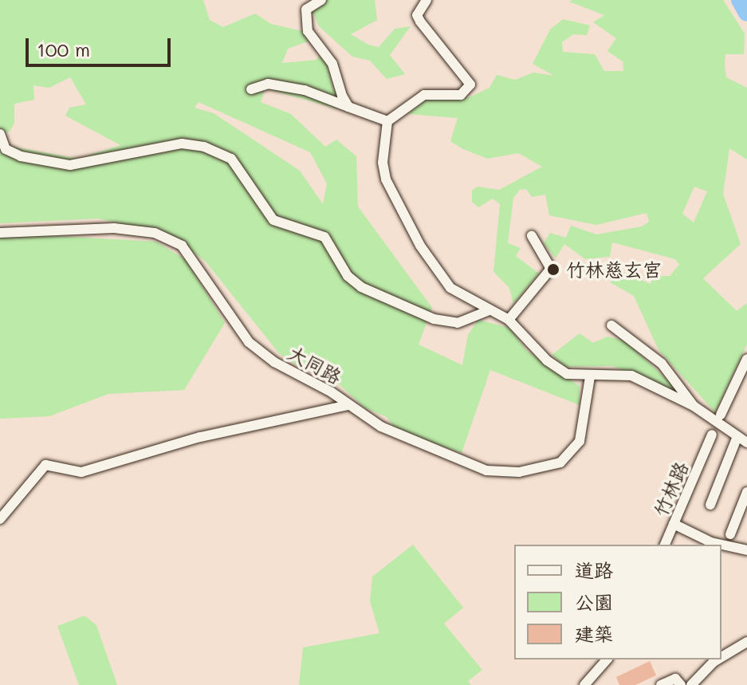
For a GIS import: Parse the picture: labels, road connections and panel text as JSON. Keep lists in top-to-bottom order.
{
  "streets": {
    "street": ["大同路", "竹林路"]
  },
  "places": ["竹林慈玄宮"],
  "legend": ["道路", "公園", "建築"],
  "scale_bar": "100 m"
}
